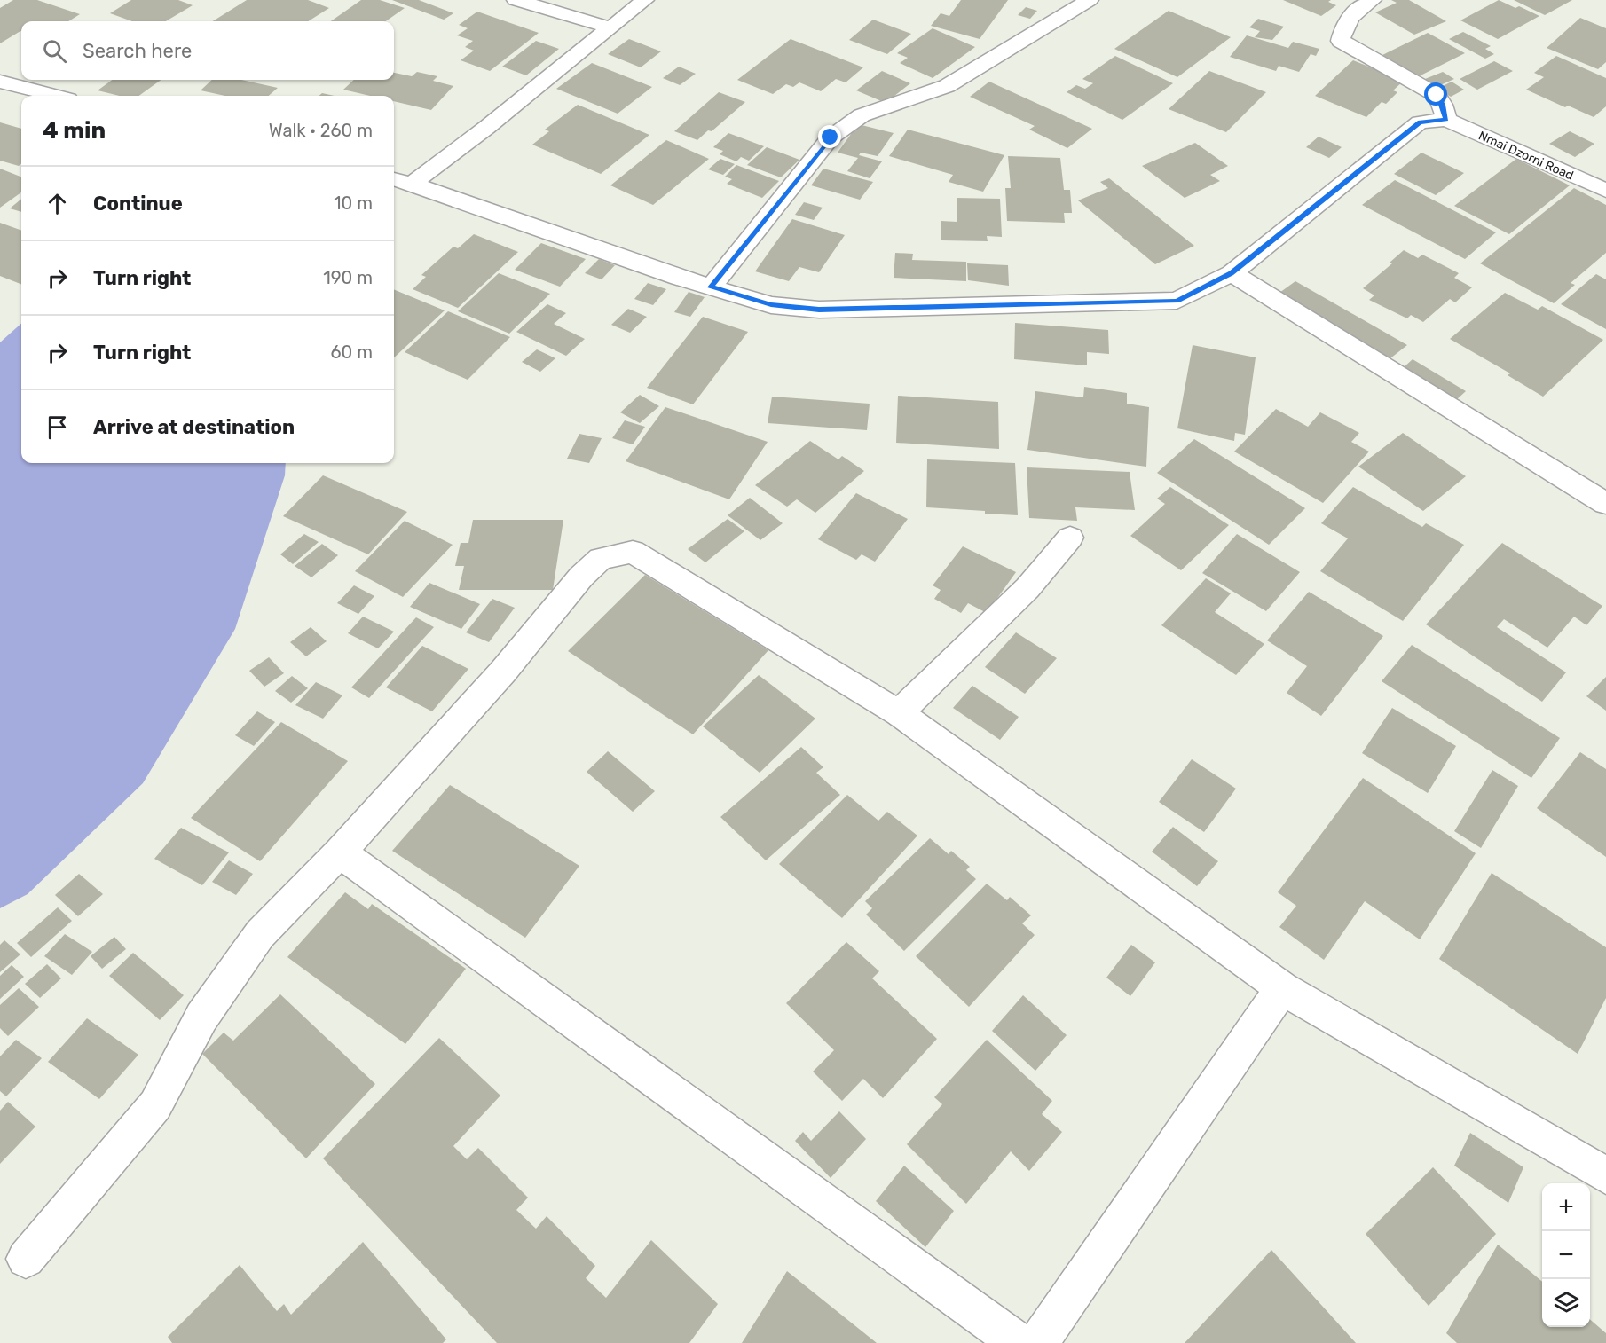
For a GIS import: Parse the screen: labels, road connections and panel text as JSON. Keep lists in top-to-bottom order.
{
  "streets": {
    "street": ["Nmai Dzorni Road"]
  },
  "page": {
    "search": "Search here",
    "heading": ["4 min", "Walk · 260 m"],
    "list": [
      ["Continue", "10 m"],
      ["Turn right", "190 m"],
      ["Turn right", "60 m"],
      "Arrive at destination"
    ],
    "map_buttons": ["+", "−"]
  }
}
